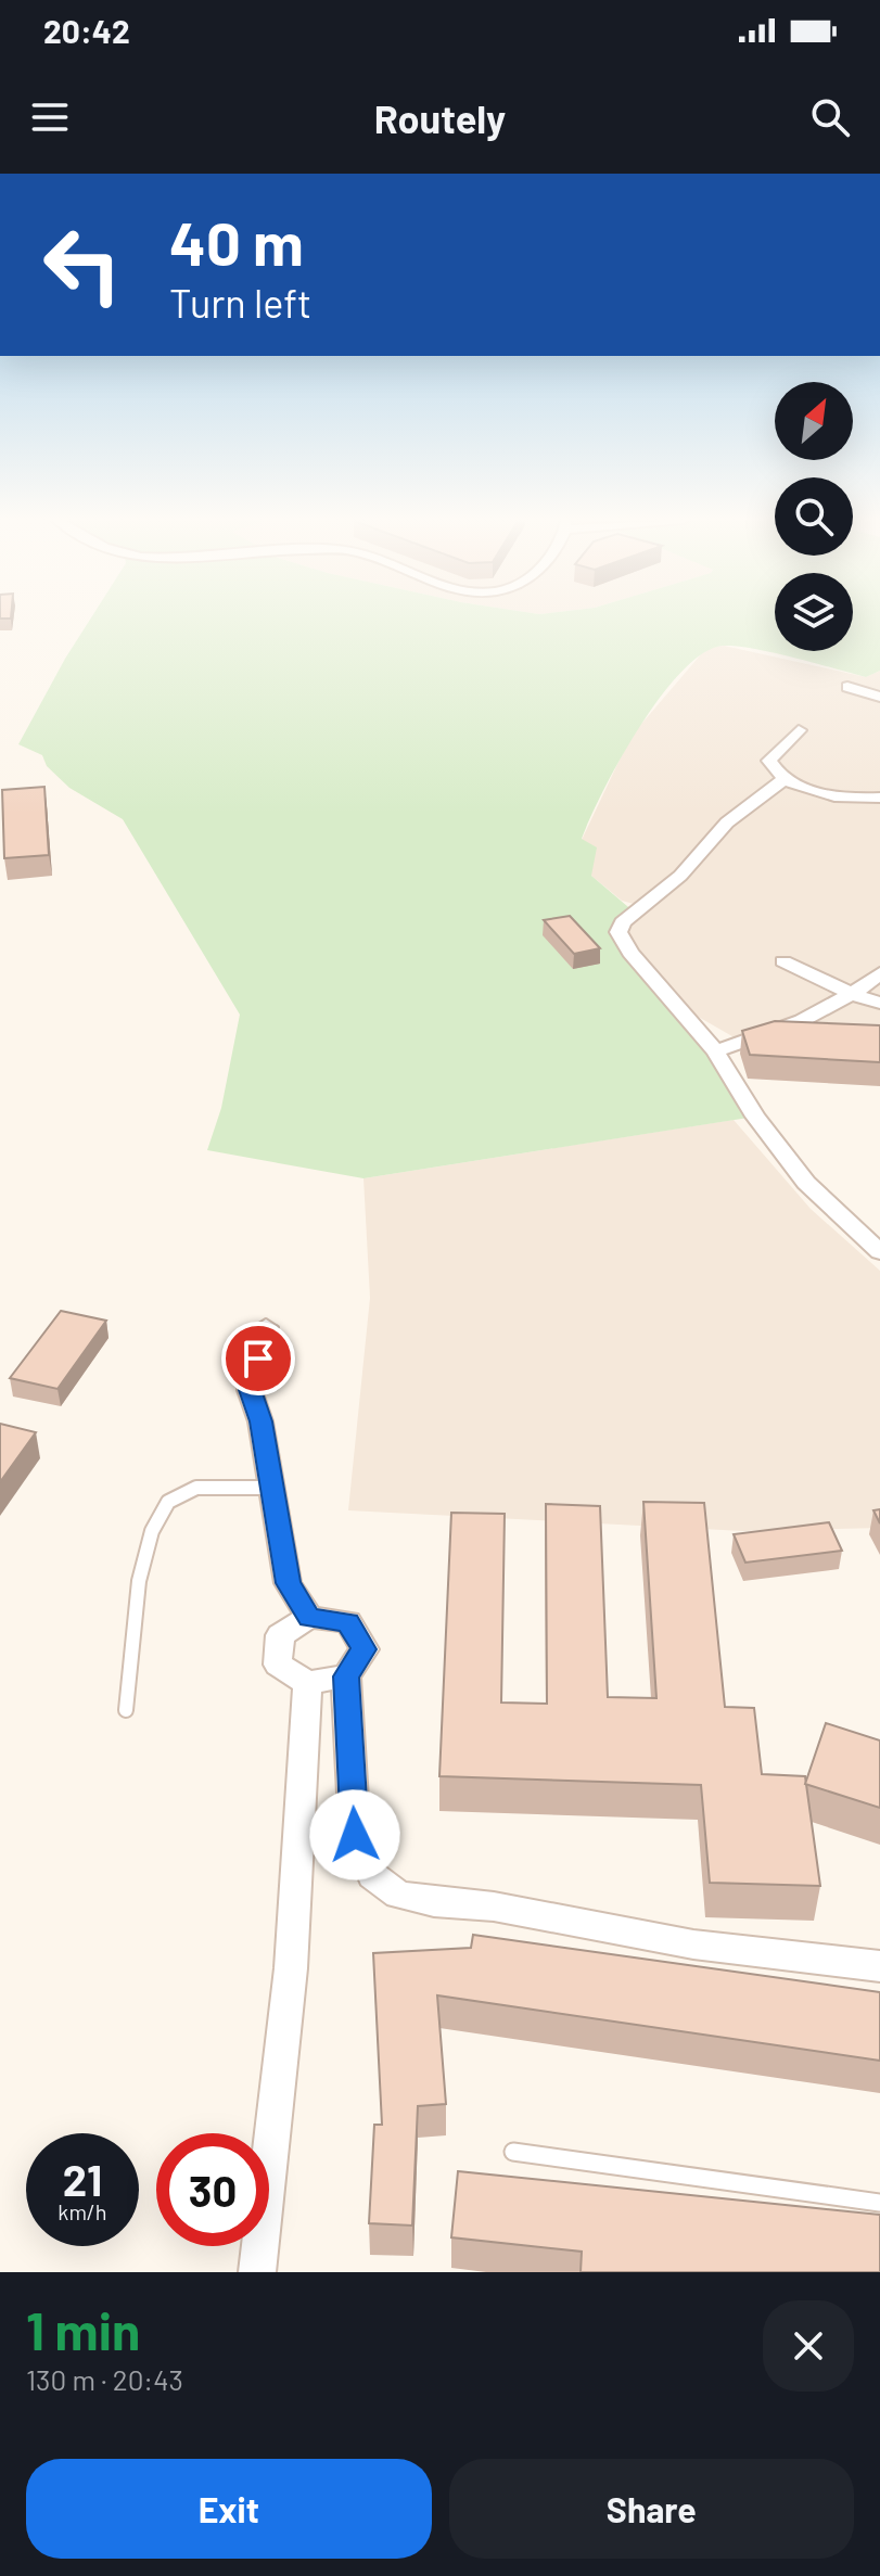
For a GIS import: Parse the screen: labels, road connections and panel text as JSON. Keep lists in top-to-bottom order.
{
  "north": "top right",
  "page": {
    "status": "20:42",
    "header": "Routely",
    "turn": ["40 m", "Turn left"],
    "speed": "21 km/h",
    "limit": "30",
    "heading": ["1 min", "130 m · 20:43"],
    "buttons": ["Exit", "Share"]
  }
}
